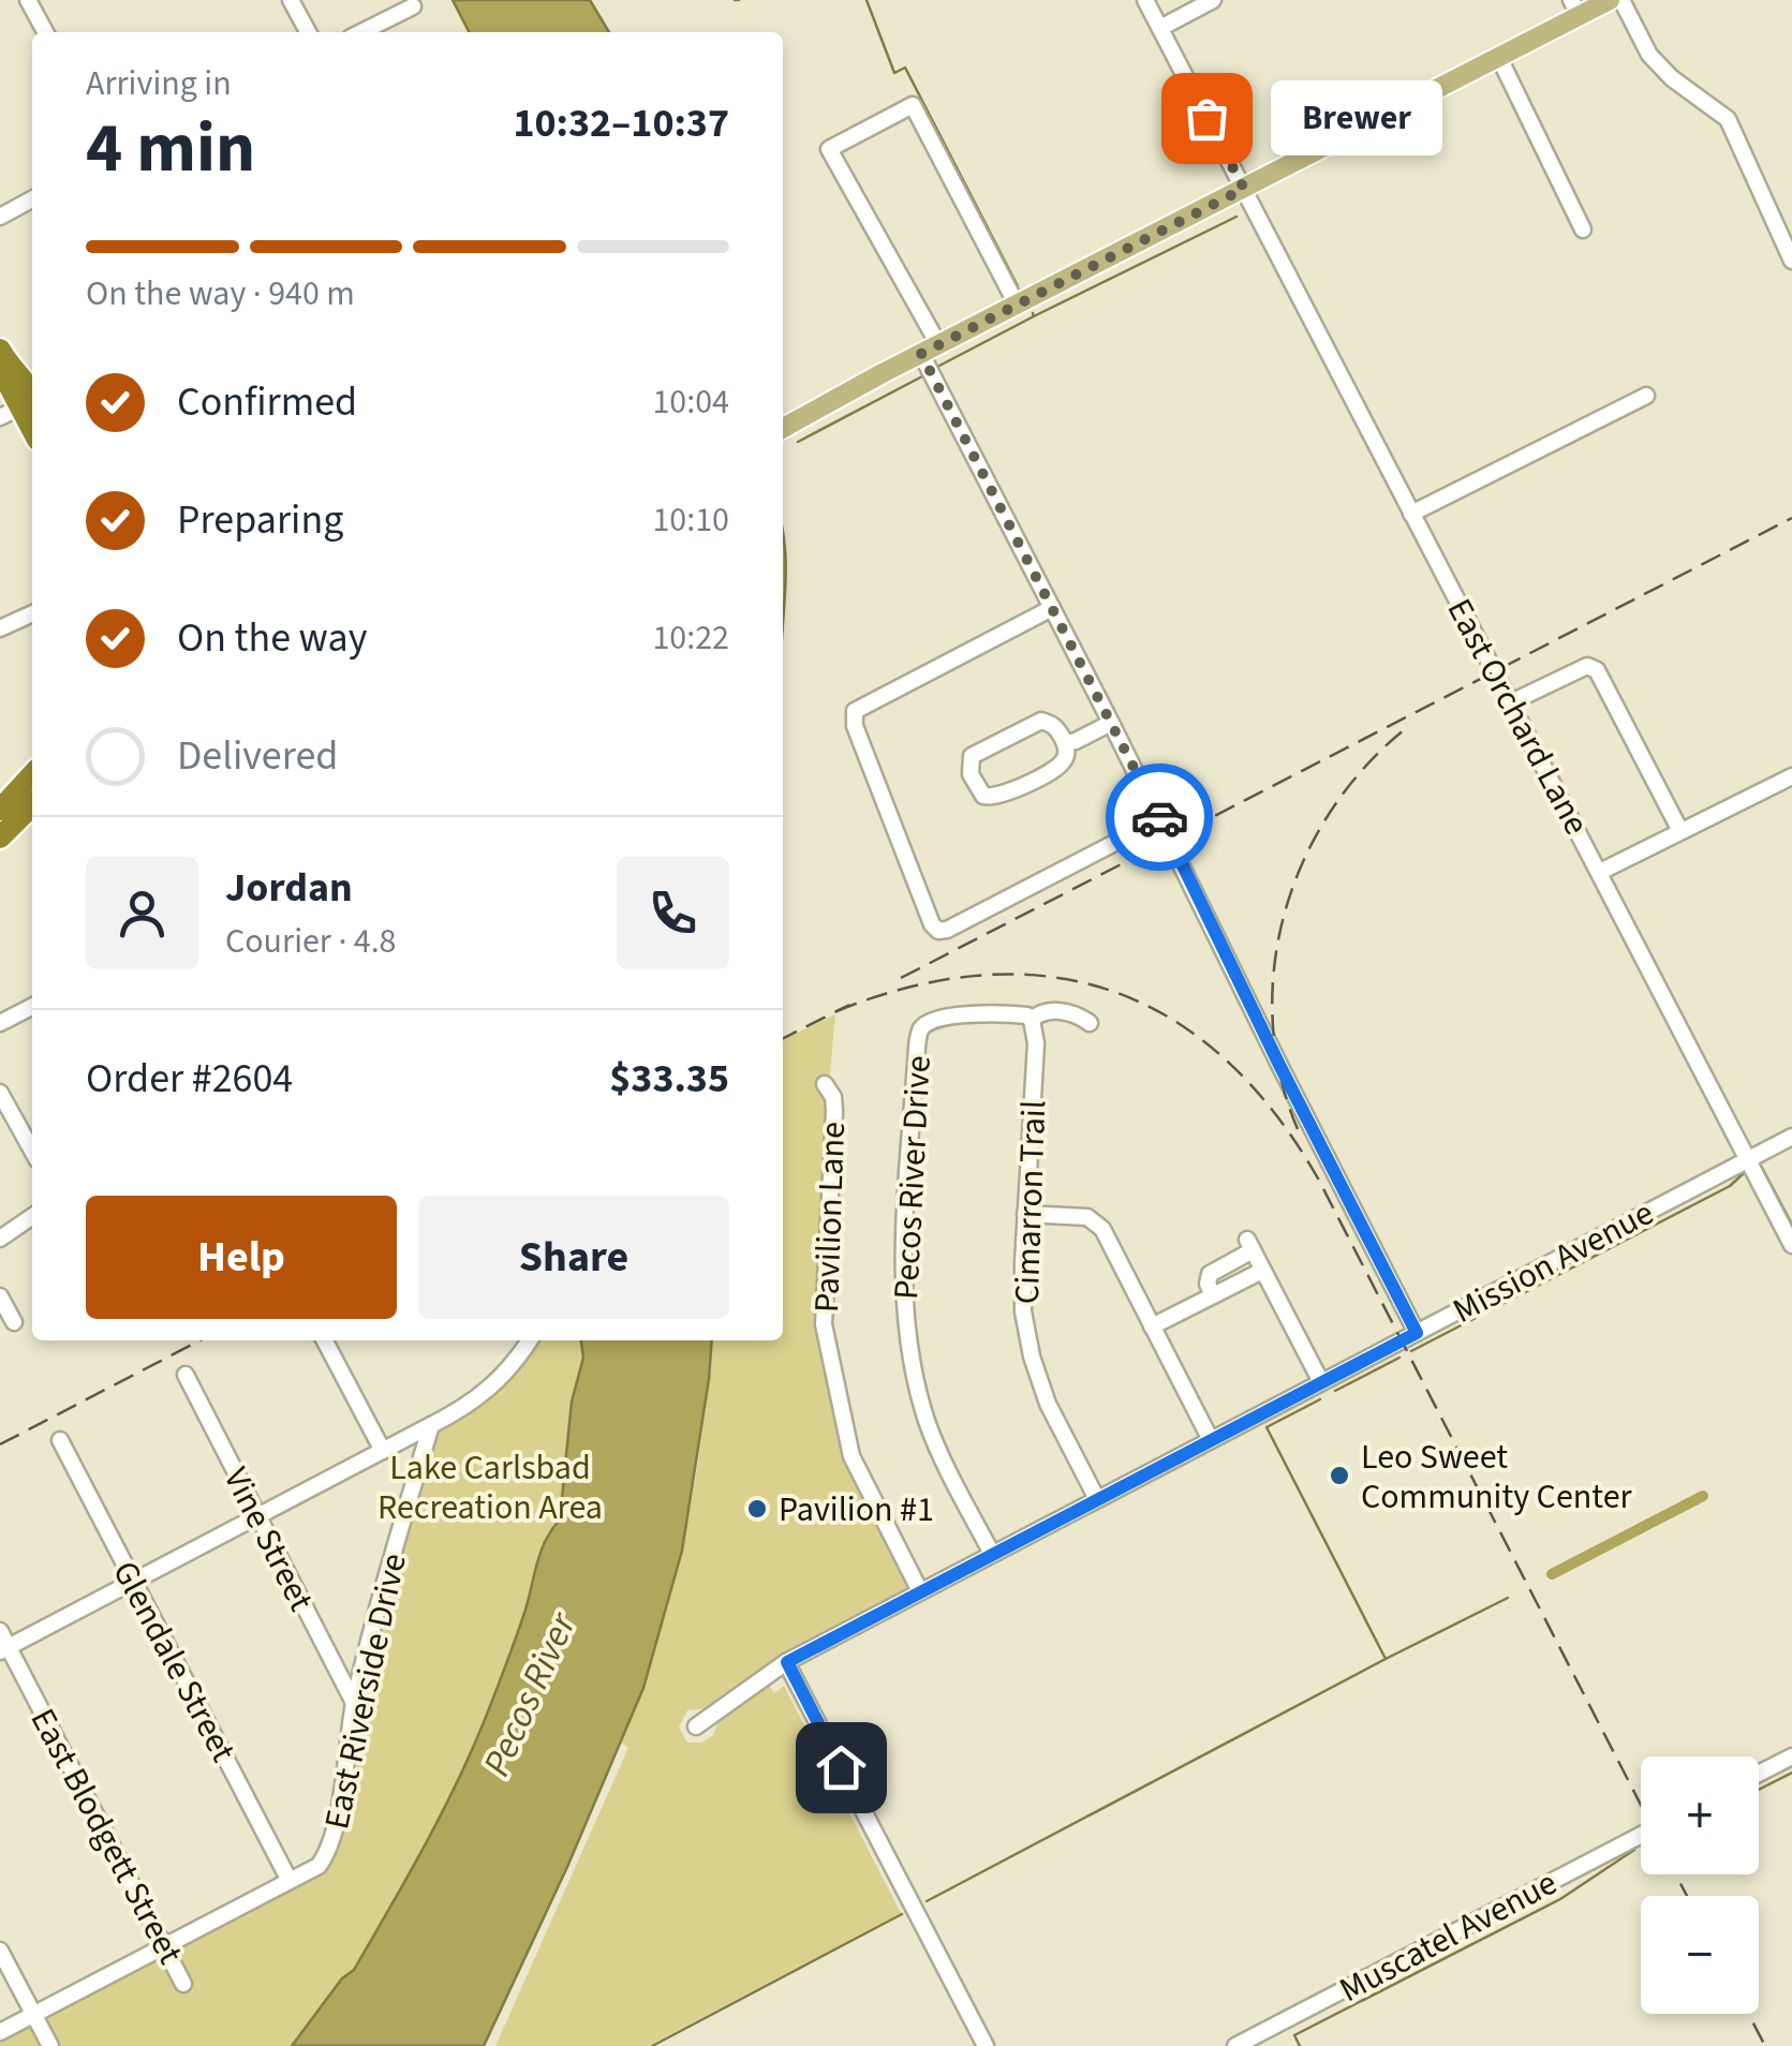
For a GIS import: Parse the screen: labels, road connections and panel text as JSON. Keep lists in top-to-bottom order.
{
  "streets": {
    "street": [
      "East Orchard Lane",
      "Pecos River Drive",
      "Cimarron Trail",
      "Pavilion Lane",
      "Mission Avenue",
      "Vine Street",
      "Glendale Street",
      "East Riverside Drive",
      "East Blodgett Street",
      "Muscatel Avenue"
    ]
  },
  "crossings": [
    ["East Orchard Lane", "Mission Avenue"],
    ["Pecos River Drive", "Cimarron Trail"],
    ["Pecos River Drive", "Mission Avenue"],
    ["Cimarron Trail", "Mission Avenue"],
    ["Pavilion Lane", "Mission Avenue"],
    ["Vine Street", "East Riverside Drive"],
    ["Glendale Street", "East Riverside Drive"],
    ["East Riverside Drive", "East Blodgett Street"]
  ],
  "water": ["Pecos River"],
  "parks": ["Lake Carlsbad Recreation Area"],
  "places": ["Brewer", "Leo Sweet Community Center", "Pavilion #1"],
  "page": {
    "heading": ["4 min", "Arriving in", "10:32–10:37"],
    "panel": [
      "Jordan",
      "Courier · 4.8",
      "Order #2604",
      "$33.35"
    ],
    "bubble": "Brewer",
    "bar": "On the way · 940 m",
    "list": [
      ["Confirmed", "10:04"],
      ["Preparing", "10:10"],
      ["On the way", "10:22"],
      "Delivered"
    ],
    "buttons": ["Help", "Share"],
    "map_buttons": ["+", "−"]
  }
}
